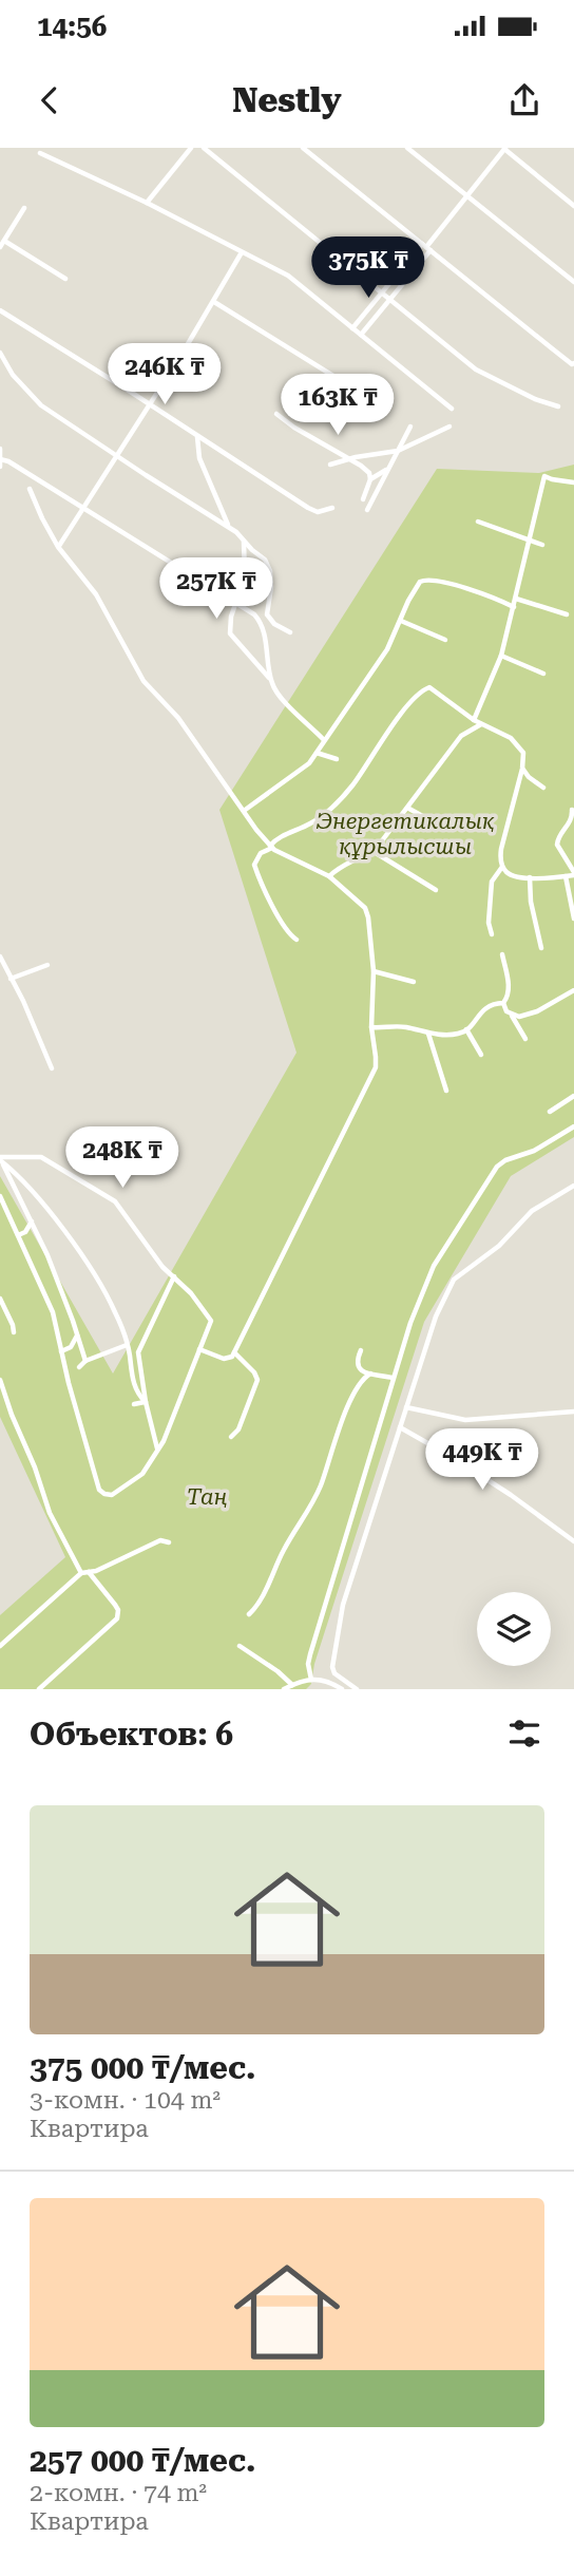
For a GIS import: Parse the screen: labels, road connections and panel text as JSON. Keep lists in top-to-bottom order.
{
  "parks": ["Энергетикалық құрылысшы", "Таң"],
  "page": {
    "status": "14:56",
    "header": "Nestly",
    "price": [
      "375K ₸",
      "246K ₸",
      "163K ₸",
      "257K ₸",
      "248K ₸",
      "449K ₸"
    ],
    "heading": "Объектов: 6",
    "list": [
      {
        "name": "375 000 ₸/мес.",
        "note": "3-комн. · 104 m² · Квартира"
      },
      {
        "name": "257 000 ₸/мес.",
        "note": "2-комн. · 74 m² · Квартира"
      }
    ]
  }
}
